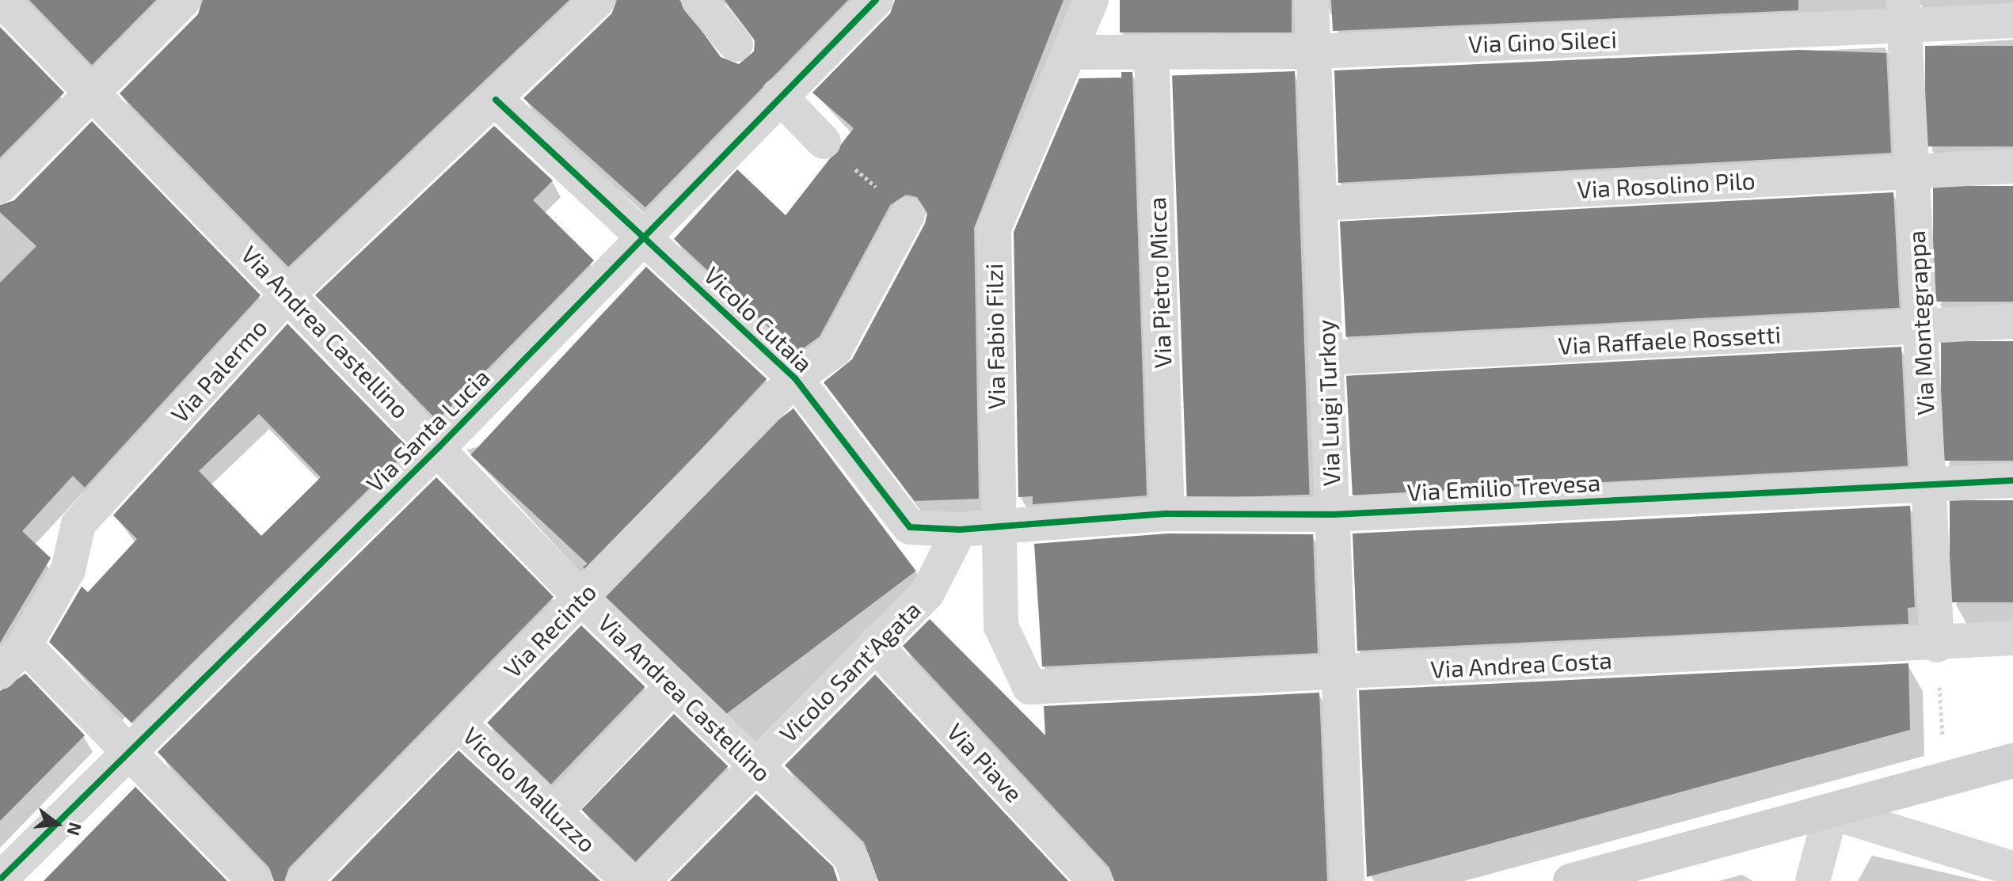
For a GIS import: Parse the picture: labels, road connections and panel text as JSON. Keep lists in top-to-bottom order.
{
  "streets": {
    "street": [
      "Via Gino Sileci",
      "Via Rosolino Pilo",
      "Via Pietro Micca",
      "Vicolo Cutaia",
      "Via Montegrappa",
      "Via Andrea Castellino",
      "Via Fabio Filzi",
      "Via Raffaele Rossetti",
      "Via Palermo",
      "Via Luigi Turkoy",
      "Via Santa Lucia",
      "Via Emilio Trevesa",
      "Via Recinto",
      "Via Andrea Costa",
      "Vicolo Sant'Agata",
      "Via Piave",
      "Vicolo Malluzzo"
    ]
  },
  "crossings": [
    ["Via Gino Sileci", "Via Pietro Micca"],
    ["Via Gino Sileci", "Via Montegrappa"],
    ["Via Gino Sileci", "Via Fabio Filzi"],
    ["Via Gino Sileci", "Via Luigi Turkoy"],
    ["Via Rosolino Pilo", "Via Montegrappa"],
    ["Via Rosolino Pilo", "Via Luigi Turkoy"],
    ["Via Pietro Micca", "Via Emilio Trevesa"],
    ["Vicolo Cutaia", "Via Fabio Filzi"],
    ["Vicolo Cutaia", "Via Palermo"],
    ["Vicolo Cutaia", "Via Santa Lucia"],
    ["Vicolo Cutaia", "Via Emilio Trevesa"],
    ["Vicolo Cutaia", "Via Recinto"],
    ["Vicolo Cutaia", "Vicolo Sant'Agata"],
    ["Via Montegrappa", "Via Raffaele Rossetti"],
    ["Via Montegrappa", "Via Emilio Trevesa"],
    ["Via Montegrappa", "Via Andrea Costa"],
    ["Via Andrea Castellino", "Via Palermo"],
    ["Via Andrea Castellino", "Via Santa Lucia"],
    ["Via Andrea Castellino", "Via Recinto"],
    ["Via Andrea Castellino", "Vicolo Sant'Agata"],
    ["Via Fabio Filzi", "Via Emilio Trevesa"],
    ["Via Fabio Filzi", "Via Andrea Costa"],
    ["Via Raffaele Rossetti", "Via Luigi Turkoy"],
    ["Via Luigi Turkoy", "Via Emilio Trevesa"],
    ["Via Luigi Turkoy", "Via Andrea Costa"],
    ["Via Recinto", "Vicolo Malluzzo"],
    ["Vicolo Sant'Agata", "Via Piave"]
  ],
  "north": "right"
}
